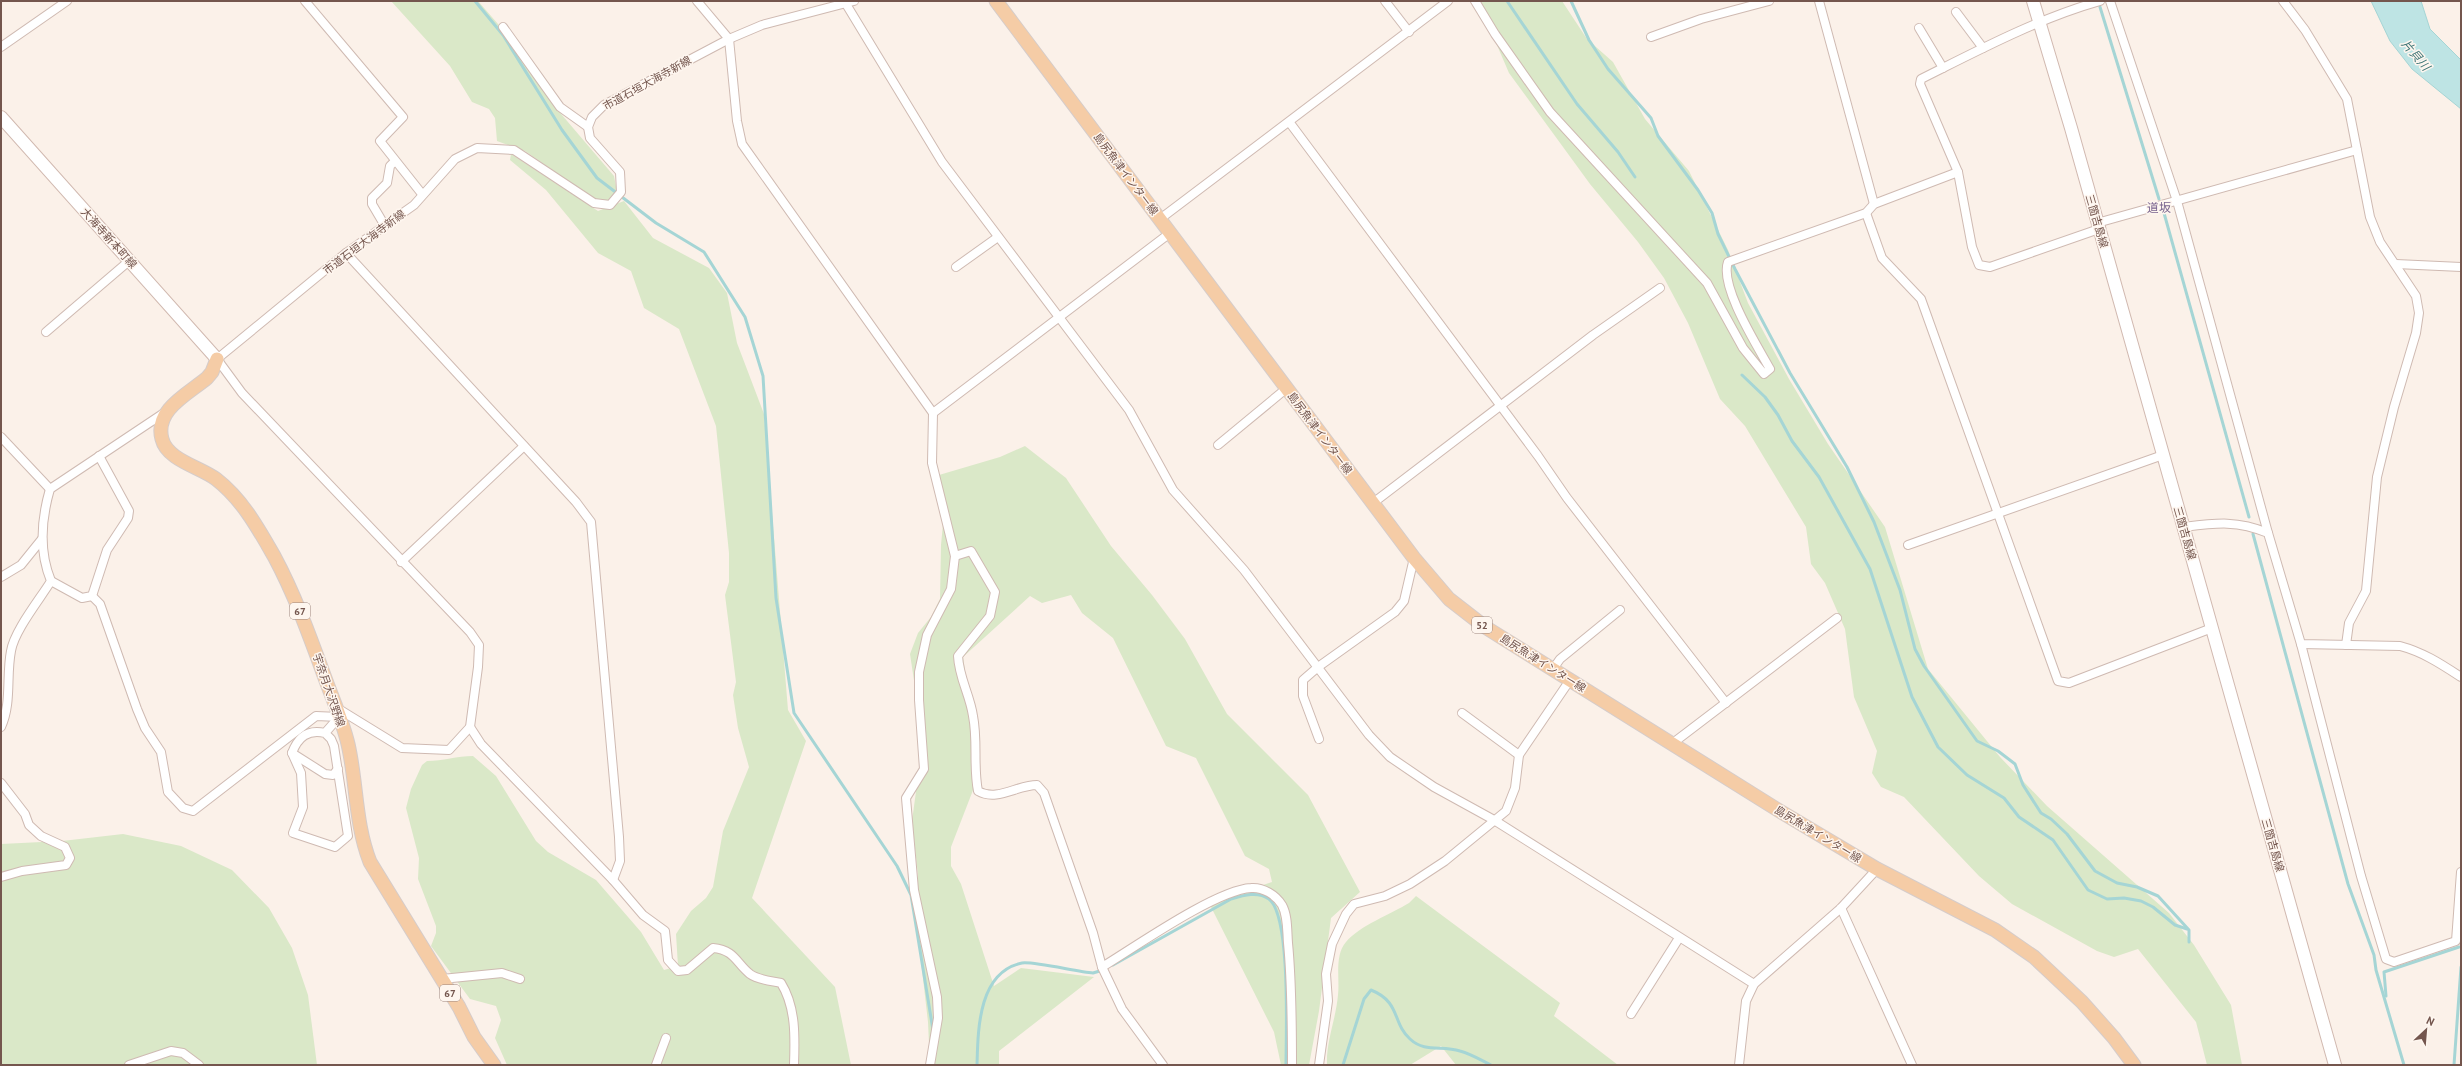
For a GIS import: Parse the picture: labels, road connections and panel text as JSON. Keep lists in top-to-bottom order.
{
  "streets": {
    "main road": [
      "島尻魚津インター線",
      "三箇吉島線",
      "大海寺新本町線",
      "67",
      "52",
      "宇奈月大沢野線"
    ],
    "street": ["市道石垣大海寺新線"]
  },
  "crossings": [
    ["市道石垣大海寺新線", "大海寺新本町線"]
  ],
  "districts": ["道坂"],
  "water": ["片貝川"],
  "north": "top right"
}
